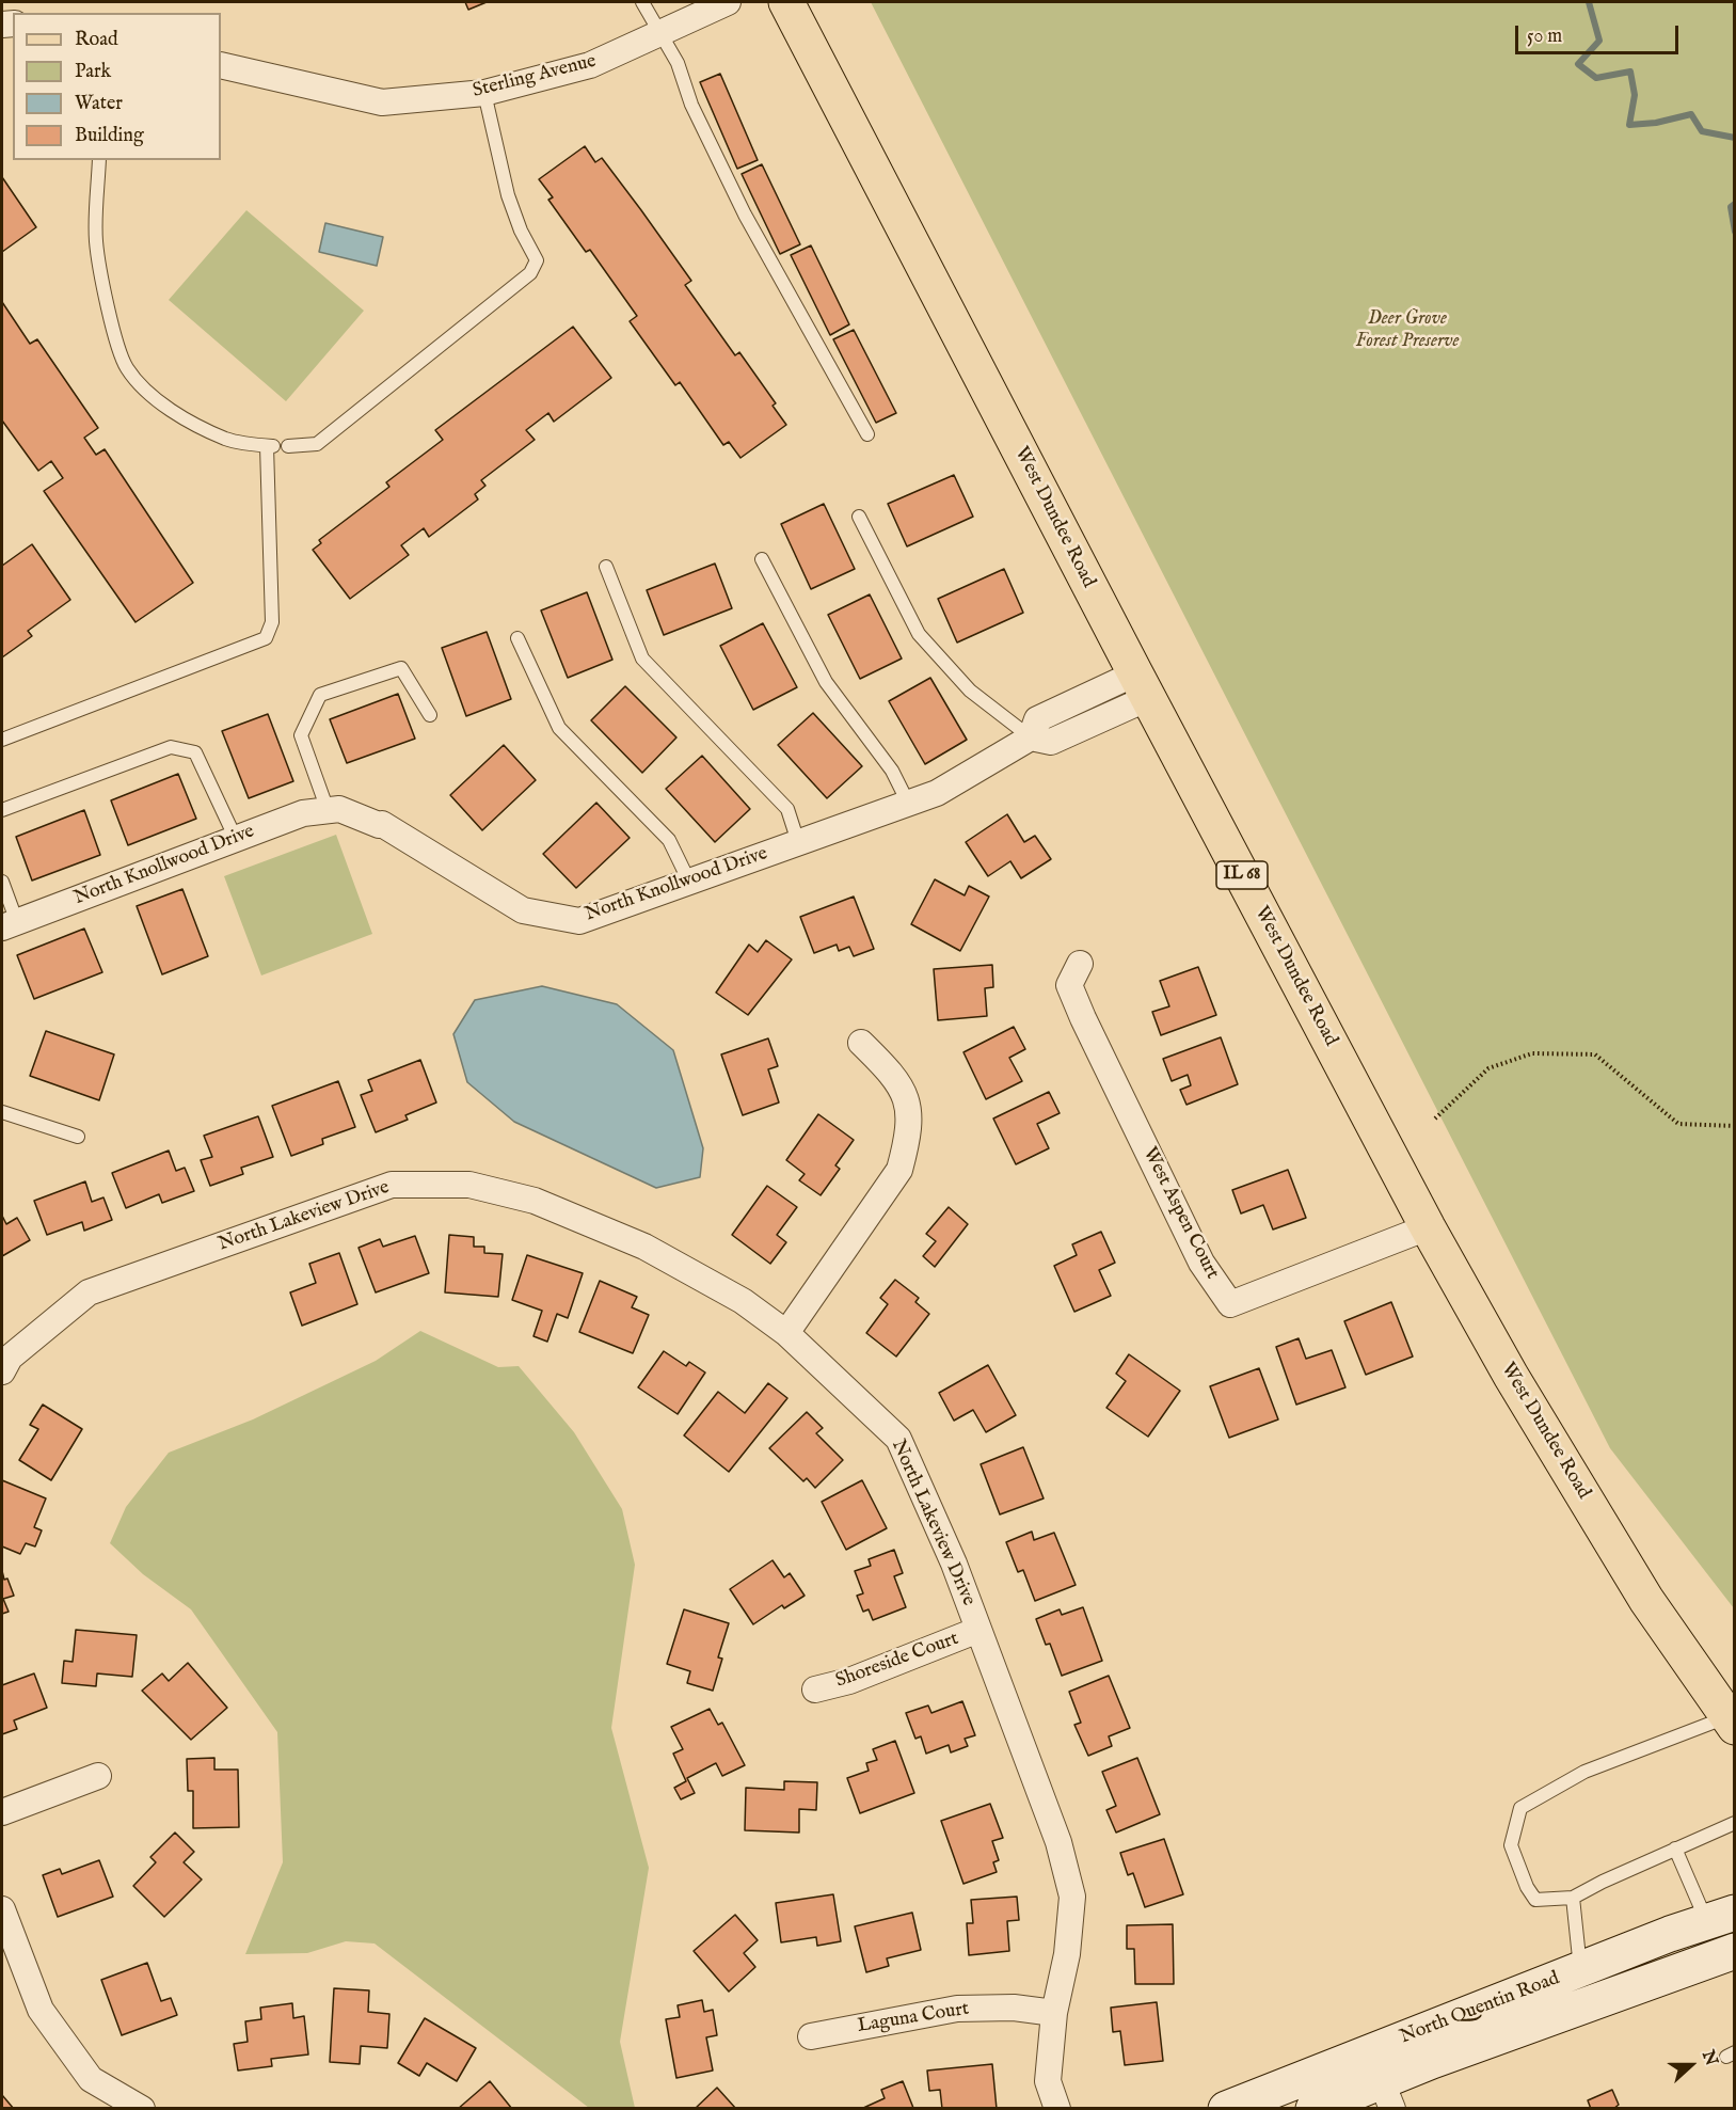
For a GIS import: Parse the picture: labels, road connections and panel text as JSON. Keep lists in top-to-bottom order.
{
  "streets": {
    "main road": ["West Dundee Road", "IL 68", "North Quentin Road"],
    "street": [
      "Sterling Avenue",
      "North Knollwood Drive",
      "West Aspen Court",
      "North Lakeview Drive",
      "Shoreside Court",
      "Laguna Court"
    ]
  },
  "crossings": [
    ["West Dundee Road", "North Knollwood Drive"],
    ["West Dundee Road", "West Aspen Court"],
    ["North Lakeview Drive", "Shoreside Court"],
    ["North Lakeview Drive", "Laguna Court"]
  ],
  "parks": ["Deer Grove Forest Preserve"],
  "legend": [
    "Road",
    "Park",
    "Water",
    "Building"
  ],
  "scale_bar": "50 m",
  "north": "right"
}
